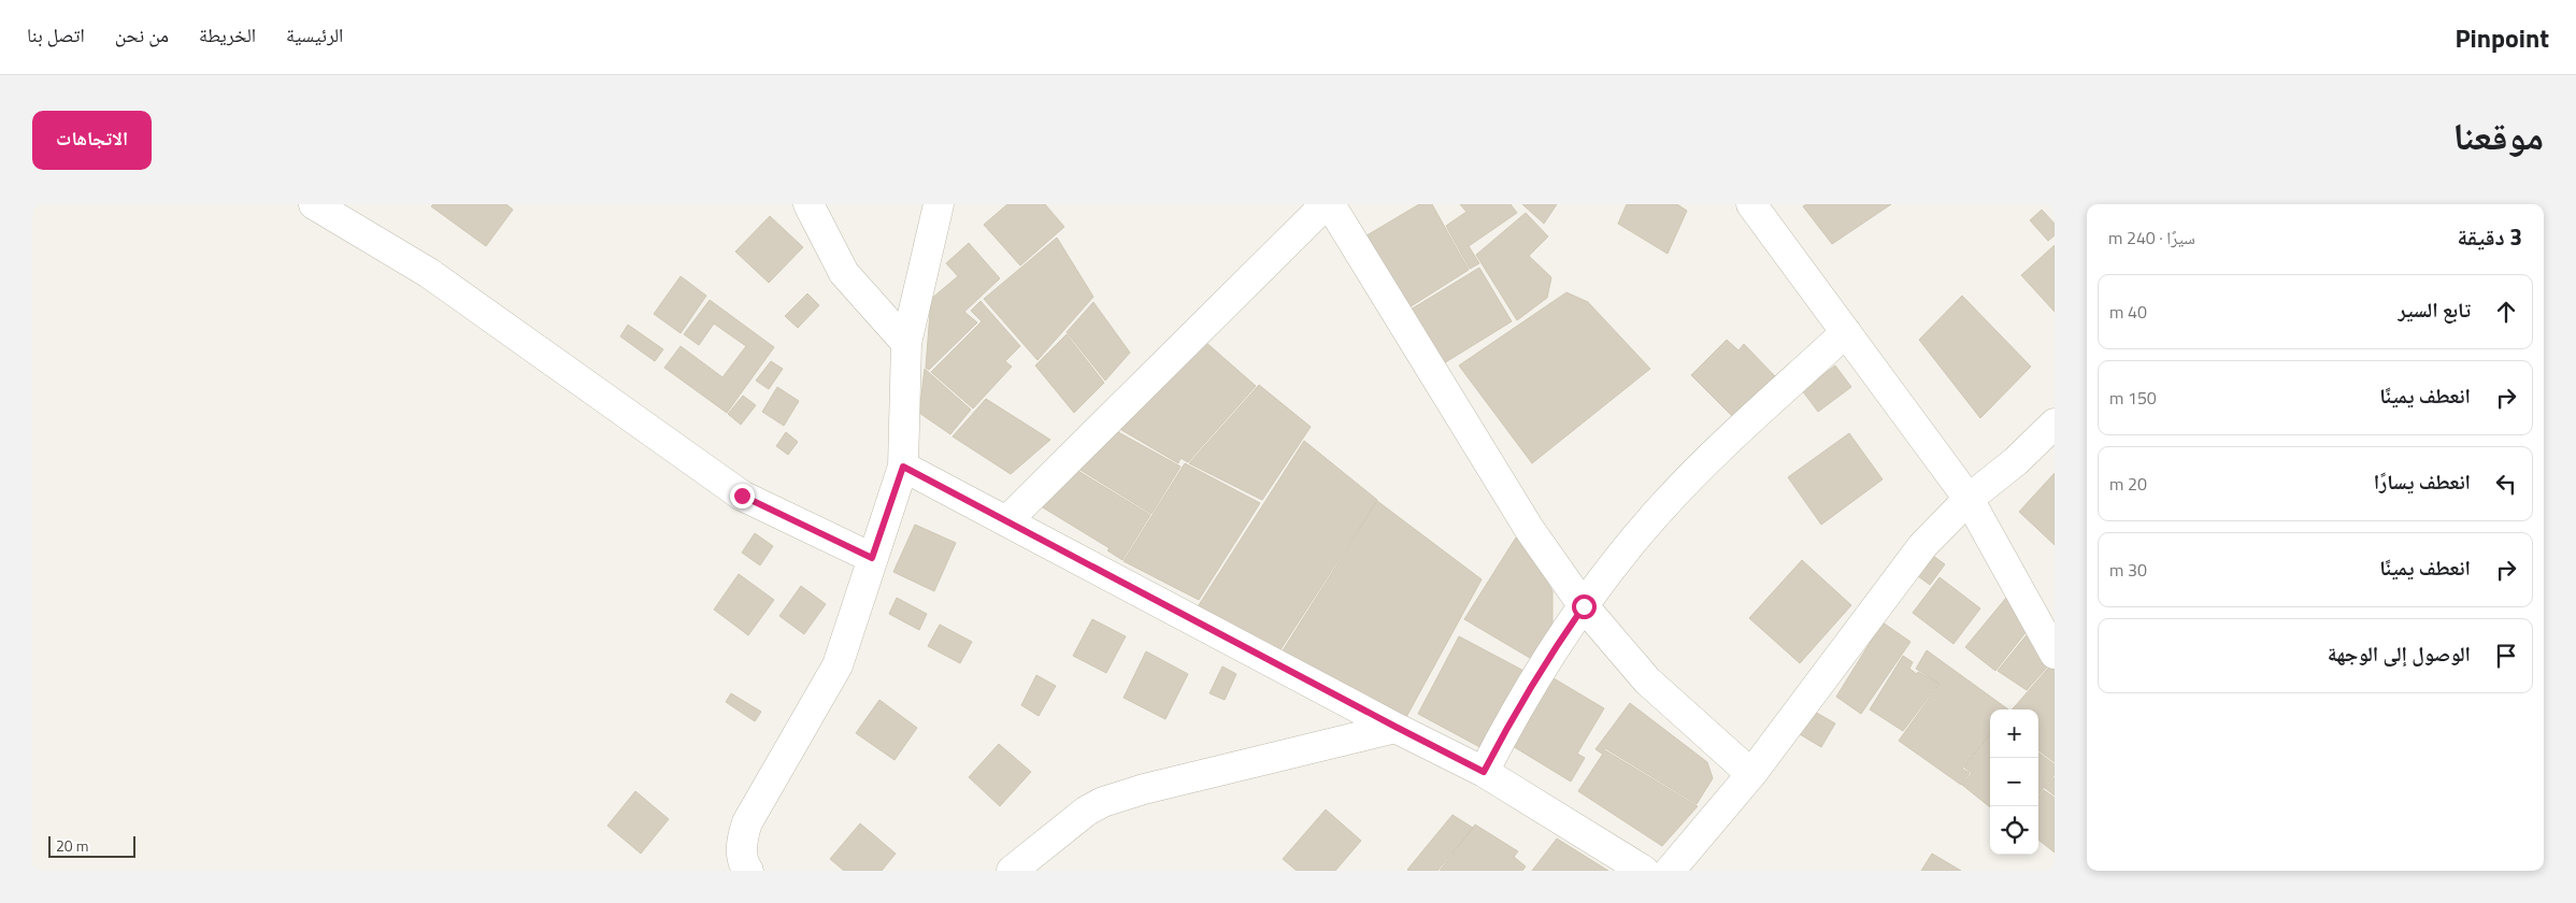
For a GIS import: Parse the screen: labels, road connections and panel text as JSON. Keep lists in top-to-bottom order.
{
  "scale_bar": "20 m",
  "page": {
    "header": "Pinpoint",
    "nav": [
      "الرئيسية",
      "الخريطة",
      "من نحن",
      "اتصل بنا"
    ],
    "title": "موقعنا",
    "buttons": "الاتجاهات",
    "heading": ["3 دقيقة", "سيرًا · 240 m"],
    "list": [
      ["تابع السير", "40 m"],
      ["انعطف يمينًا", "150 m"],
      ["انعطف يسارًا", "20 m"],
      ["انعطف يمينًا", "30 m"],
      "الوصول إلى الوجهة"
    ],
    "map_buttons": ["+", "−"],
    "scale": "20 m"
  }
}
